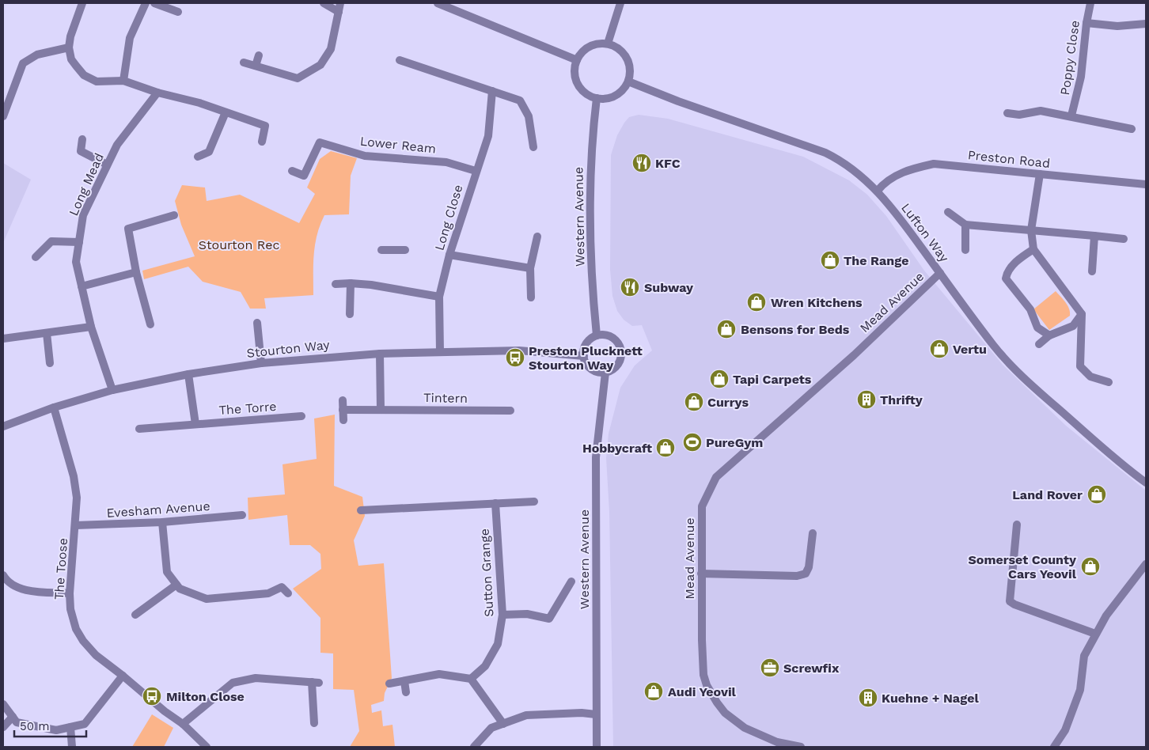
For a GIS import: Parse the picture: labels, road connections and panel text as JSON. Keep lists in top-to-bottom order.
{
  "streets": {
    "street": [
      "Poppy Close",
      "Lower Ream",
      "Preston Road",
      "Long Mead",
      "Western Avenue",
      "Long Close",
      "Lufton Way",
      "Mead Avenue",
      "Stourton Way",
      "Tintern",
      "The Torre",
      "Evesham Avenue",
      "The Toose",
      "Sutton Grange"
    ]
  },
  "crossings": [
    ["Lower Ream", "Long Close"],
    ["Preston Road", "Lufton Way"],
    ["Long Mead", "Stourton Way"],
    ["Western Avenue", "Lufton Way"],
    ["Western Avenue", "Stourton Way"],
    ["Long Close", "Stourton Way"],
    ["Lufton Way", "Mead Avenue"],
    ["Stourton Way", "The Toose"],
    ["Evesham Avenue", "The Toose"]
  ],
  "parks": ["Stourton Rec"],
  "places": {
    "restaurant": ["KFC", "Subway"],
    "shop": [
      "The Range",
      "Wren Kitchens",
      "Bensons for Beds",
      "Vertu",
      "Tapi Carpets",
      "Currys",
      "Hobbycraft",
      "Land Rover",
      "Somerset County Cars Yeovil",
      "Audi Yeovil"
    ],
    "bus stop": ["Preston Plucknett Stourton Way", "Milton Close"],
    "building": ["Thrifty", "Kuehne + Nagel"],
    "sports": ["PureGym"],
    "office": ["Screwfix"]
  },
  "scale_bar": "50 m"
}
